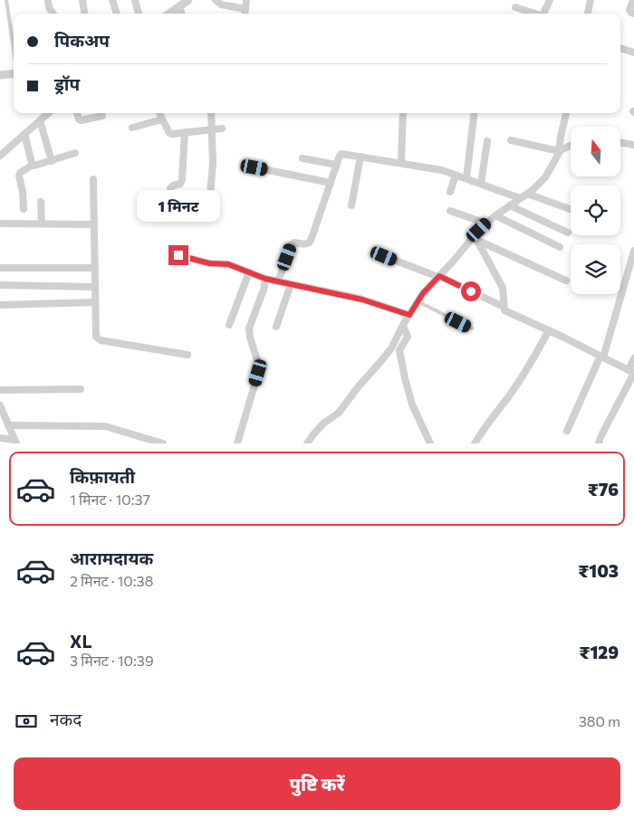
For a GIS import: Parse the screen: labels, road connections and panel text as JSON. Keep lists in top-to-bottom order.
{
  "north": "top",
  "page": {
    "banner": ["पिकअप", "ड्रॉप"],
    "bubble": "1 मिनट",
    "list": [
      {
        "name": "किफ़ायती",
        "note": "1 मिनट · 10:37",
        "value": "₹76"
      },
      {
        "name": "आरामदायक",
        "note": "2 मिनट · 10:38",
        "value": "₹103"
      },
      {
        "name": "XL",
        "note": "3 मिनट · 10:39",
        "value": "₹129"
      }
    ],
    "pay": ["नकद", "380 m"],
    "buttons": "पुष्टि करें"
  }
}
